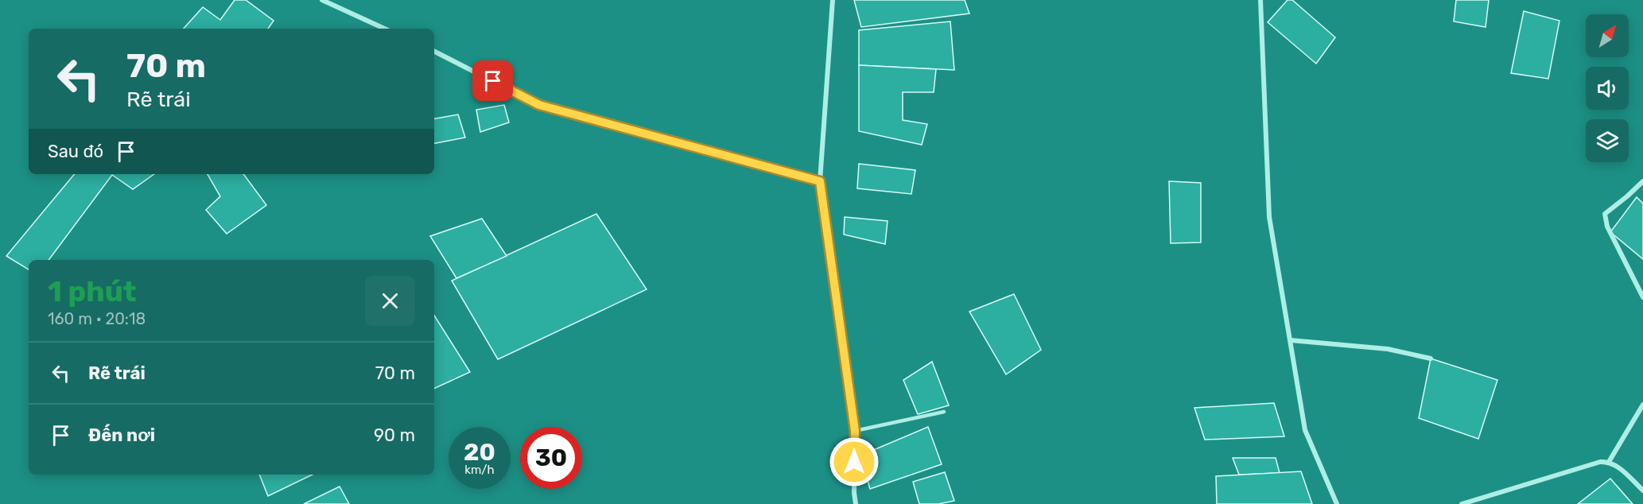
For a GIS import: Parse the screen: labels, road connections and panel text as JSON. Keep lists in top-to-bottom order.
{
  "north": "top right",
  "page": {
    "turn": ["70 m", "Rẽ trái"],
    "then": "Sau đó",
    "heading": ["1 phút", "160 m · 20:18"],
    "list": [
      {
        "name": "Rẽ trái",
        "value": "70 m"
      },
      {
        "name": "Đến nơi",
        "value": "90 m"
      }
    ],
    "speed": "20 km/h",
    "limit": "30"
  }
}
